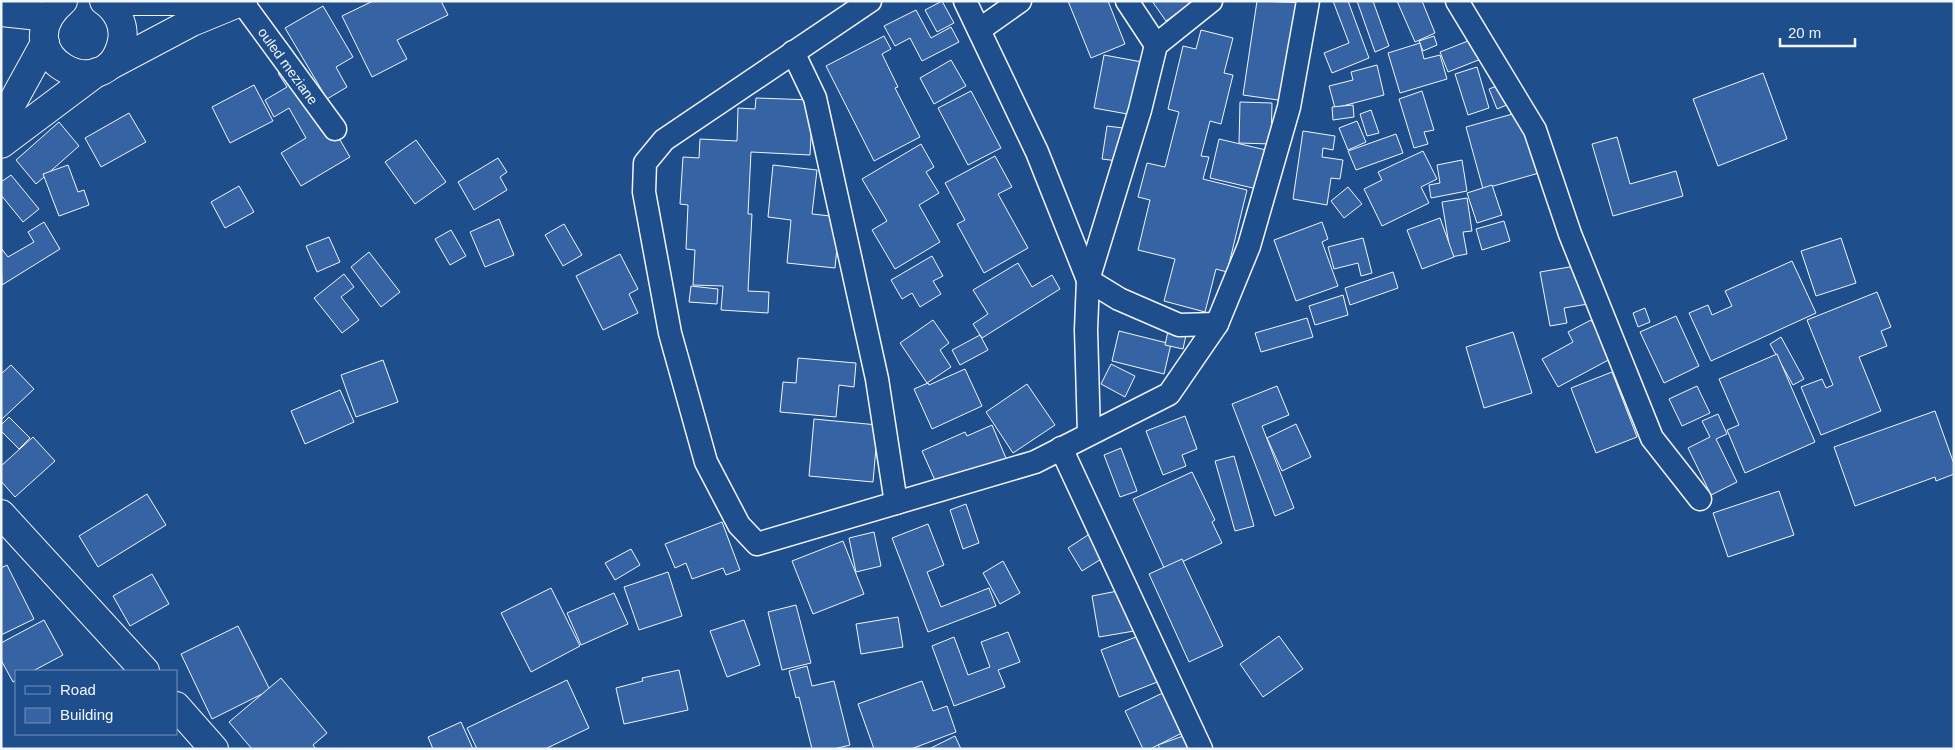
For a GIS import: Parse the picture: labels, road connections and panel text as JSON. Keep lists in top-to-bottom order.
{
  "streets": {
    "street": ["ouled meziane"]
  },
  "legend": ["Road", "Building"],
  "scale_bar": "20 m"
}
